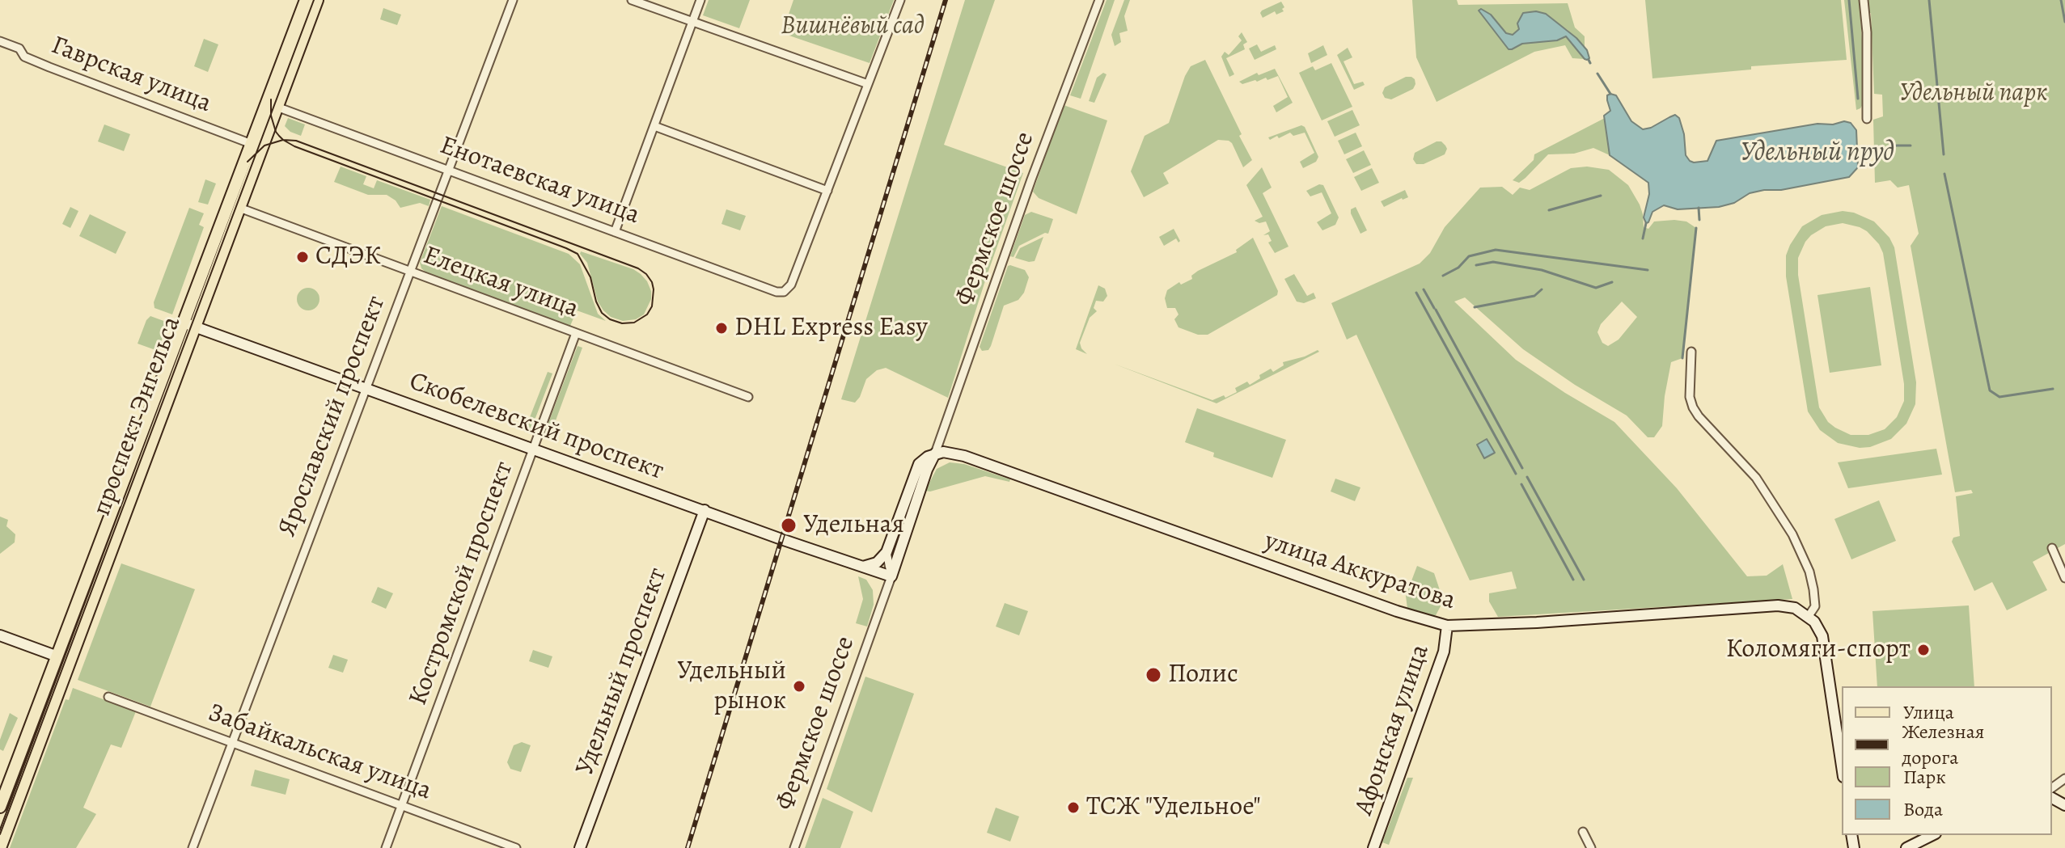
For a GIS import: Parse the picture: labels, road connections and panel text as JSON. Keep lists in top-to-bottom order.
{
  "streets": {
    "main road": ["проспект Энгельса"],
    "street": [
      "Гаврская улица",
      "Енотаевская улица",
      "Фермское шоссе",
      "Елецкая улица",
      "Ярославский проспект",
      "Скобелевский проспект",
      "улица Аккуратова",
      "Костромской проспект",
      "Удельный проспект",
      "Афонская улица",
      "Забайкальская улица"
    ]
  },
  "crossings": [
    ["Гаврская улица", "проспект Энгельса"],
    ["Енотаевская улица", "проспект Энгельса"],
    ["Енотаевская улица", "Ярославский проспект"],
    ["Фермское шоссе", "Скобелевский проспект"],
    ["Фермское шоссе", "улица Аккуратова"],
    ["Елецкая улица", "проспект Энгельса"],
    ["Елецкая улица", "Ярославский проспект"],
    ["Елецкая улица", "Костромской проспект"],
    ["проспект Энгельса", "Скобелевский проспект"],
    ["Ярославский проспект", "Скобелевский проспект"],
    ["Ярославский проспект", "Забайкальская улица"],
    ["Скобелевский проспект", "Костромской проспект"],
    ["Скобелевский проспект", "Удельный проспект"],
    ["улица Аккуратова", "Афонская улица"],
    ["Костромской проспект", "Забайкальская улица"]
  ],
  "water": ["Удельный пруд"],
  "parks": ["Вишнёвый сад", "Удельный парк"],
  "places": [
    "СДЭК",
    "DHL Express Easy",
    "Удельная",
    "Коломяги-спорт",
    "Полис",
    "Удельный рынок",
    "ТСЖ \"Удельное\""
  ],
  "legend": [
    "Улица",
    "Железная дорога",
    "Парк",
    "Вода"
  ]
}
